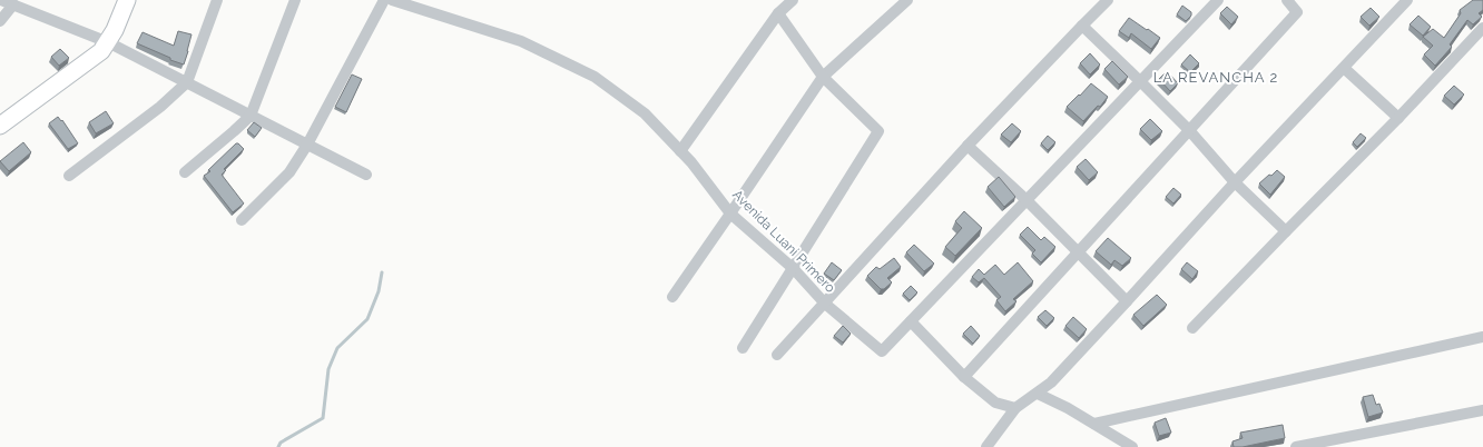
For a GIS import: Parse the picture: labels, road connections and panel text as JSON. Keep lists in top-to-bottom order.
{
  "streets": {
    "street": ["Avenida Luani Primero"]
  },
  "districts": ["LA REVANCHA 2"]
}
